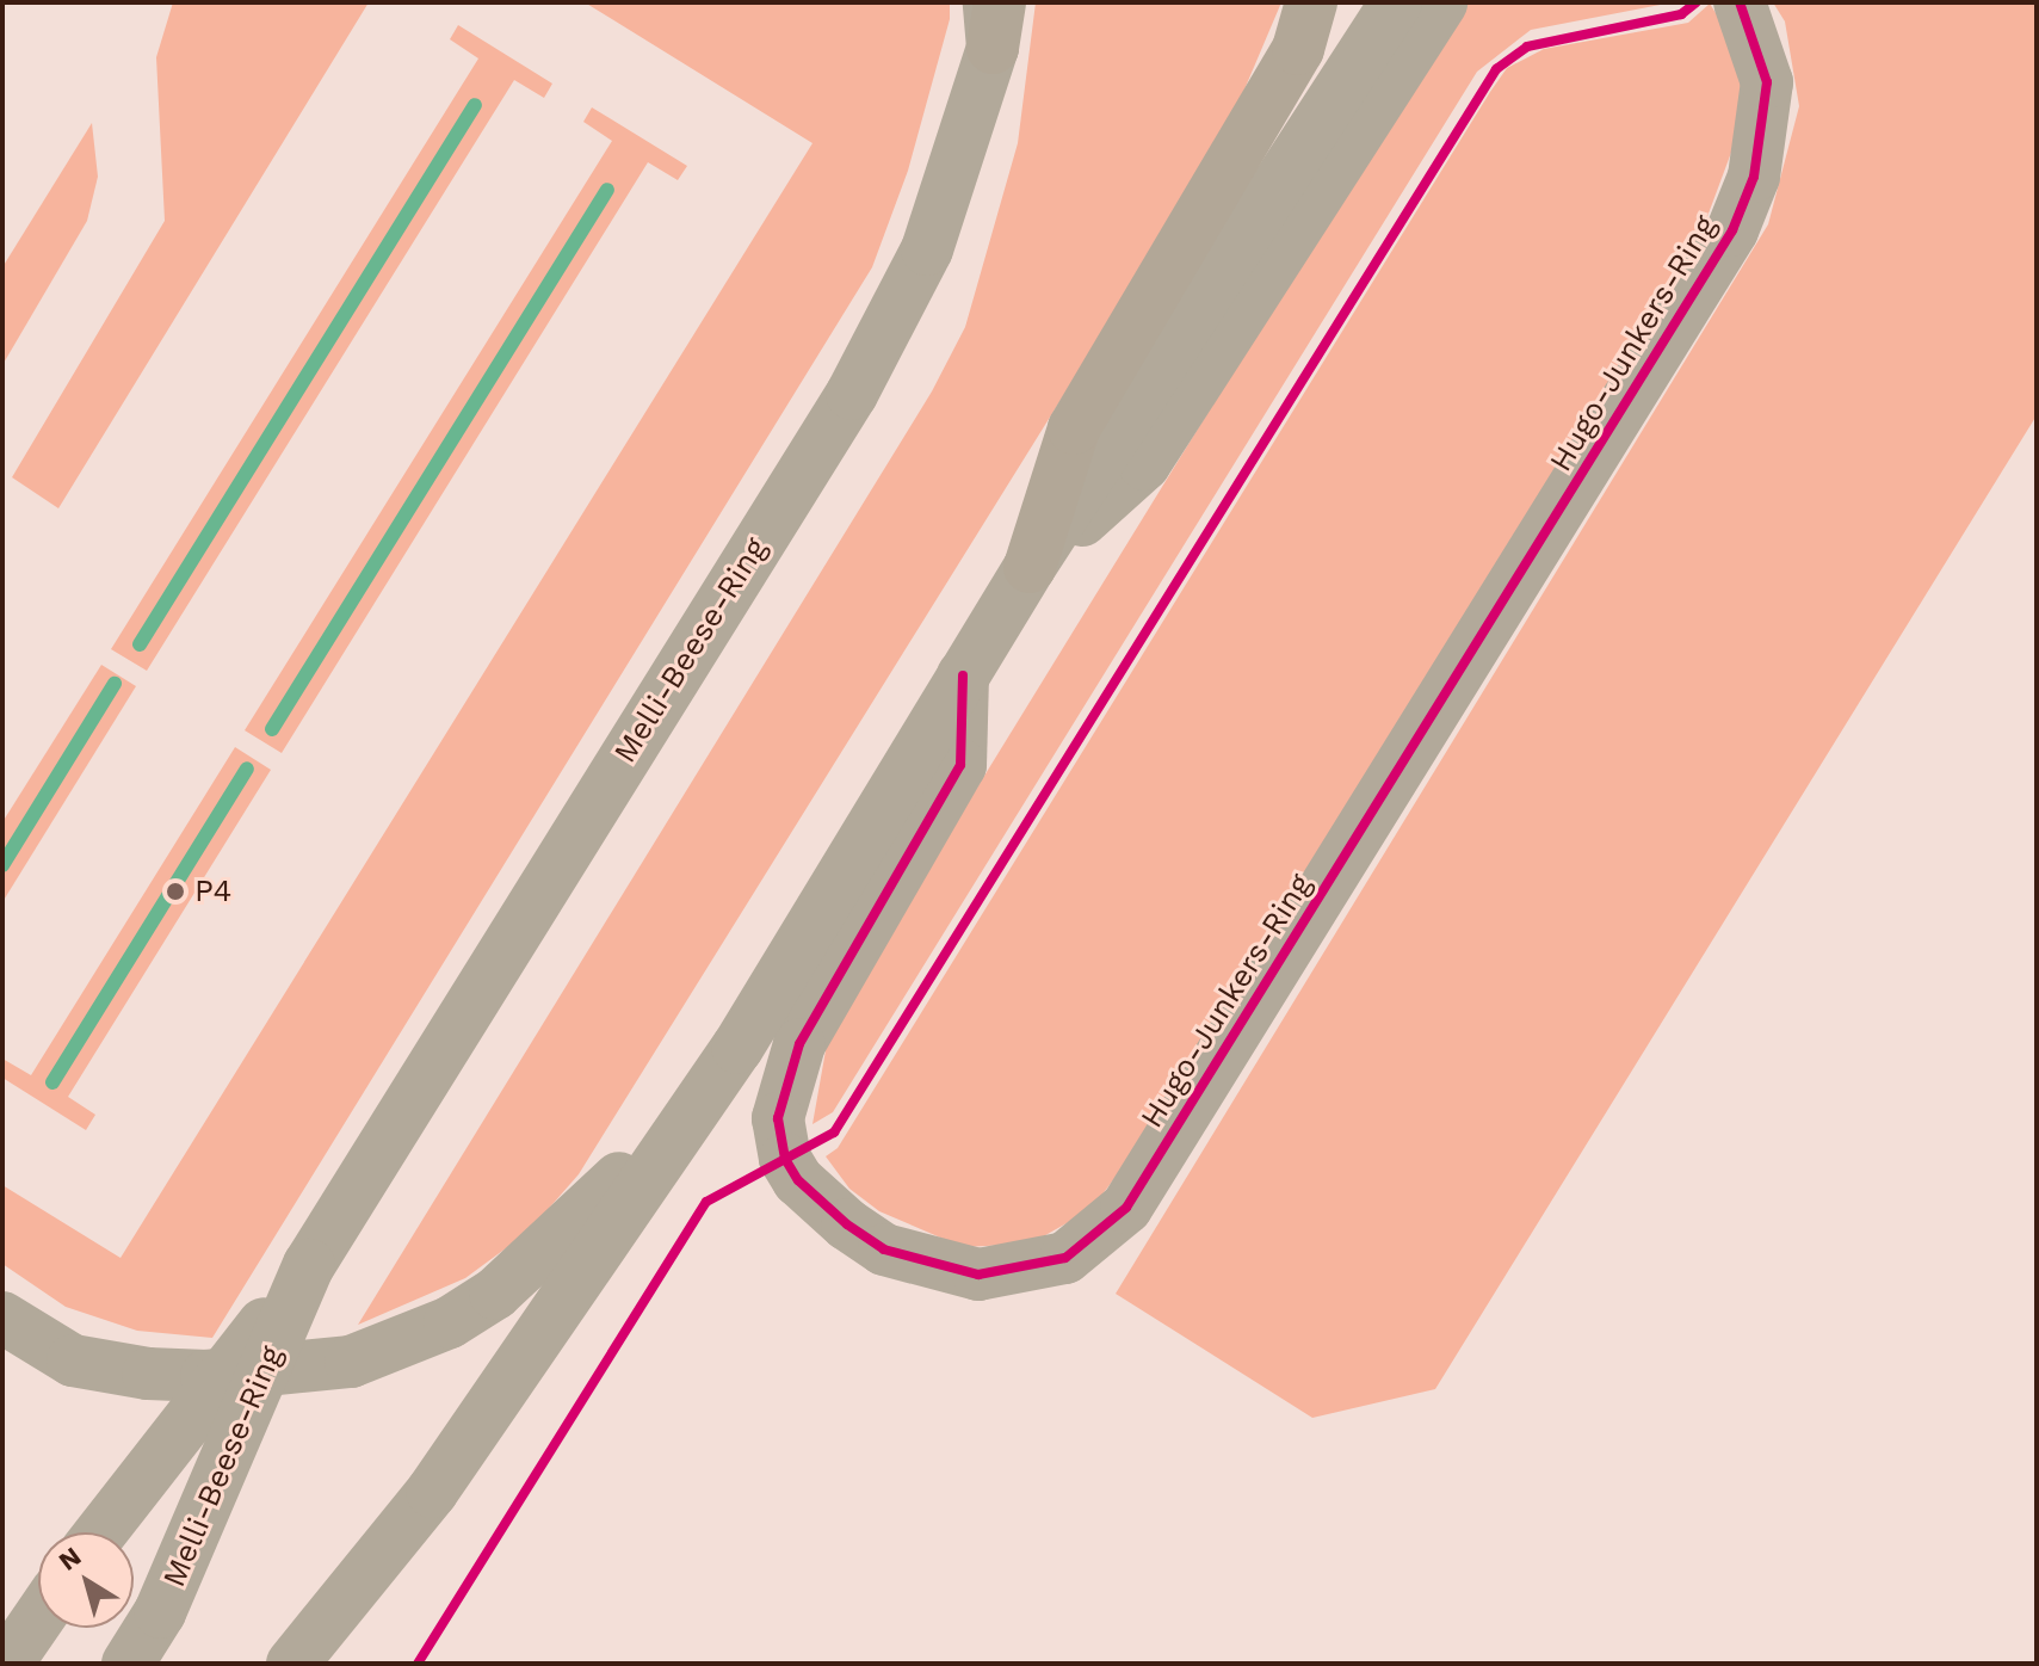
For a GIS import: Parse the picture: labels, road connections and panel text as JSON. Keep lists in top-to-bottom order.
{
  "streets": {
    "street": ["Hugo-Junkers-Ring", "Melli-Beese-Ring"]
  },
  "places": ["P4"],
  "north": "top left"
}
